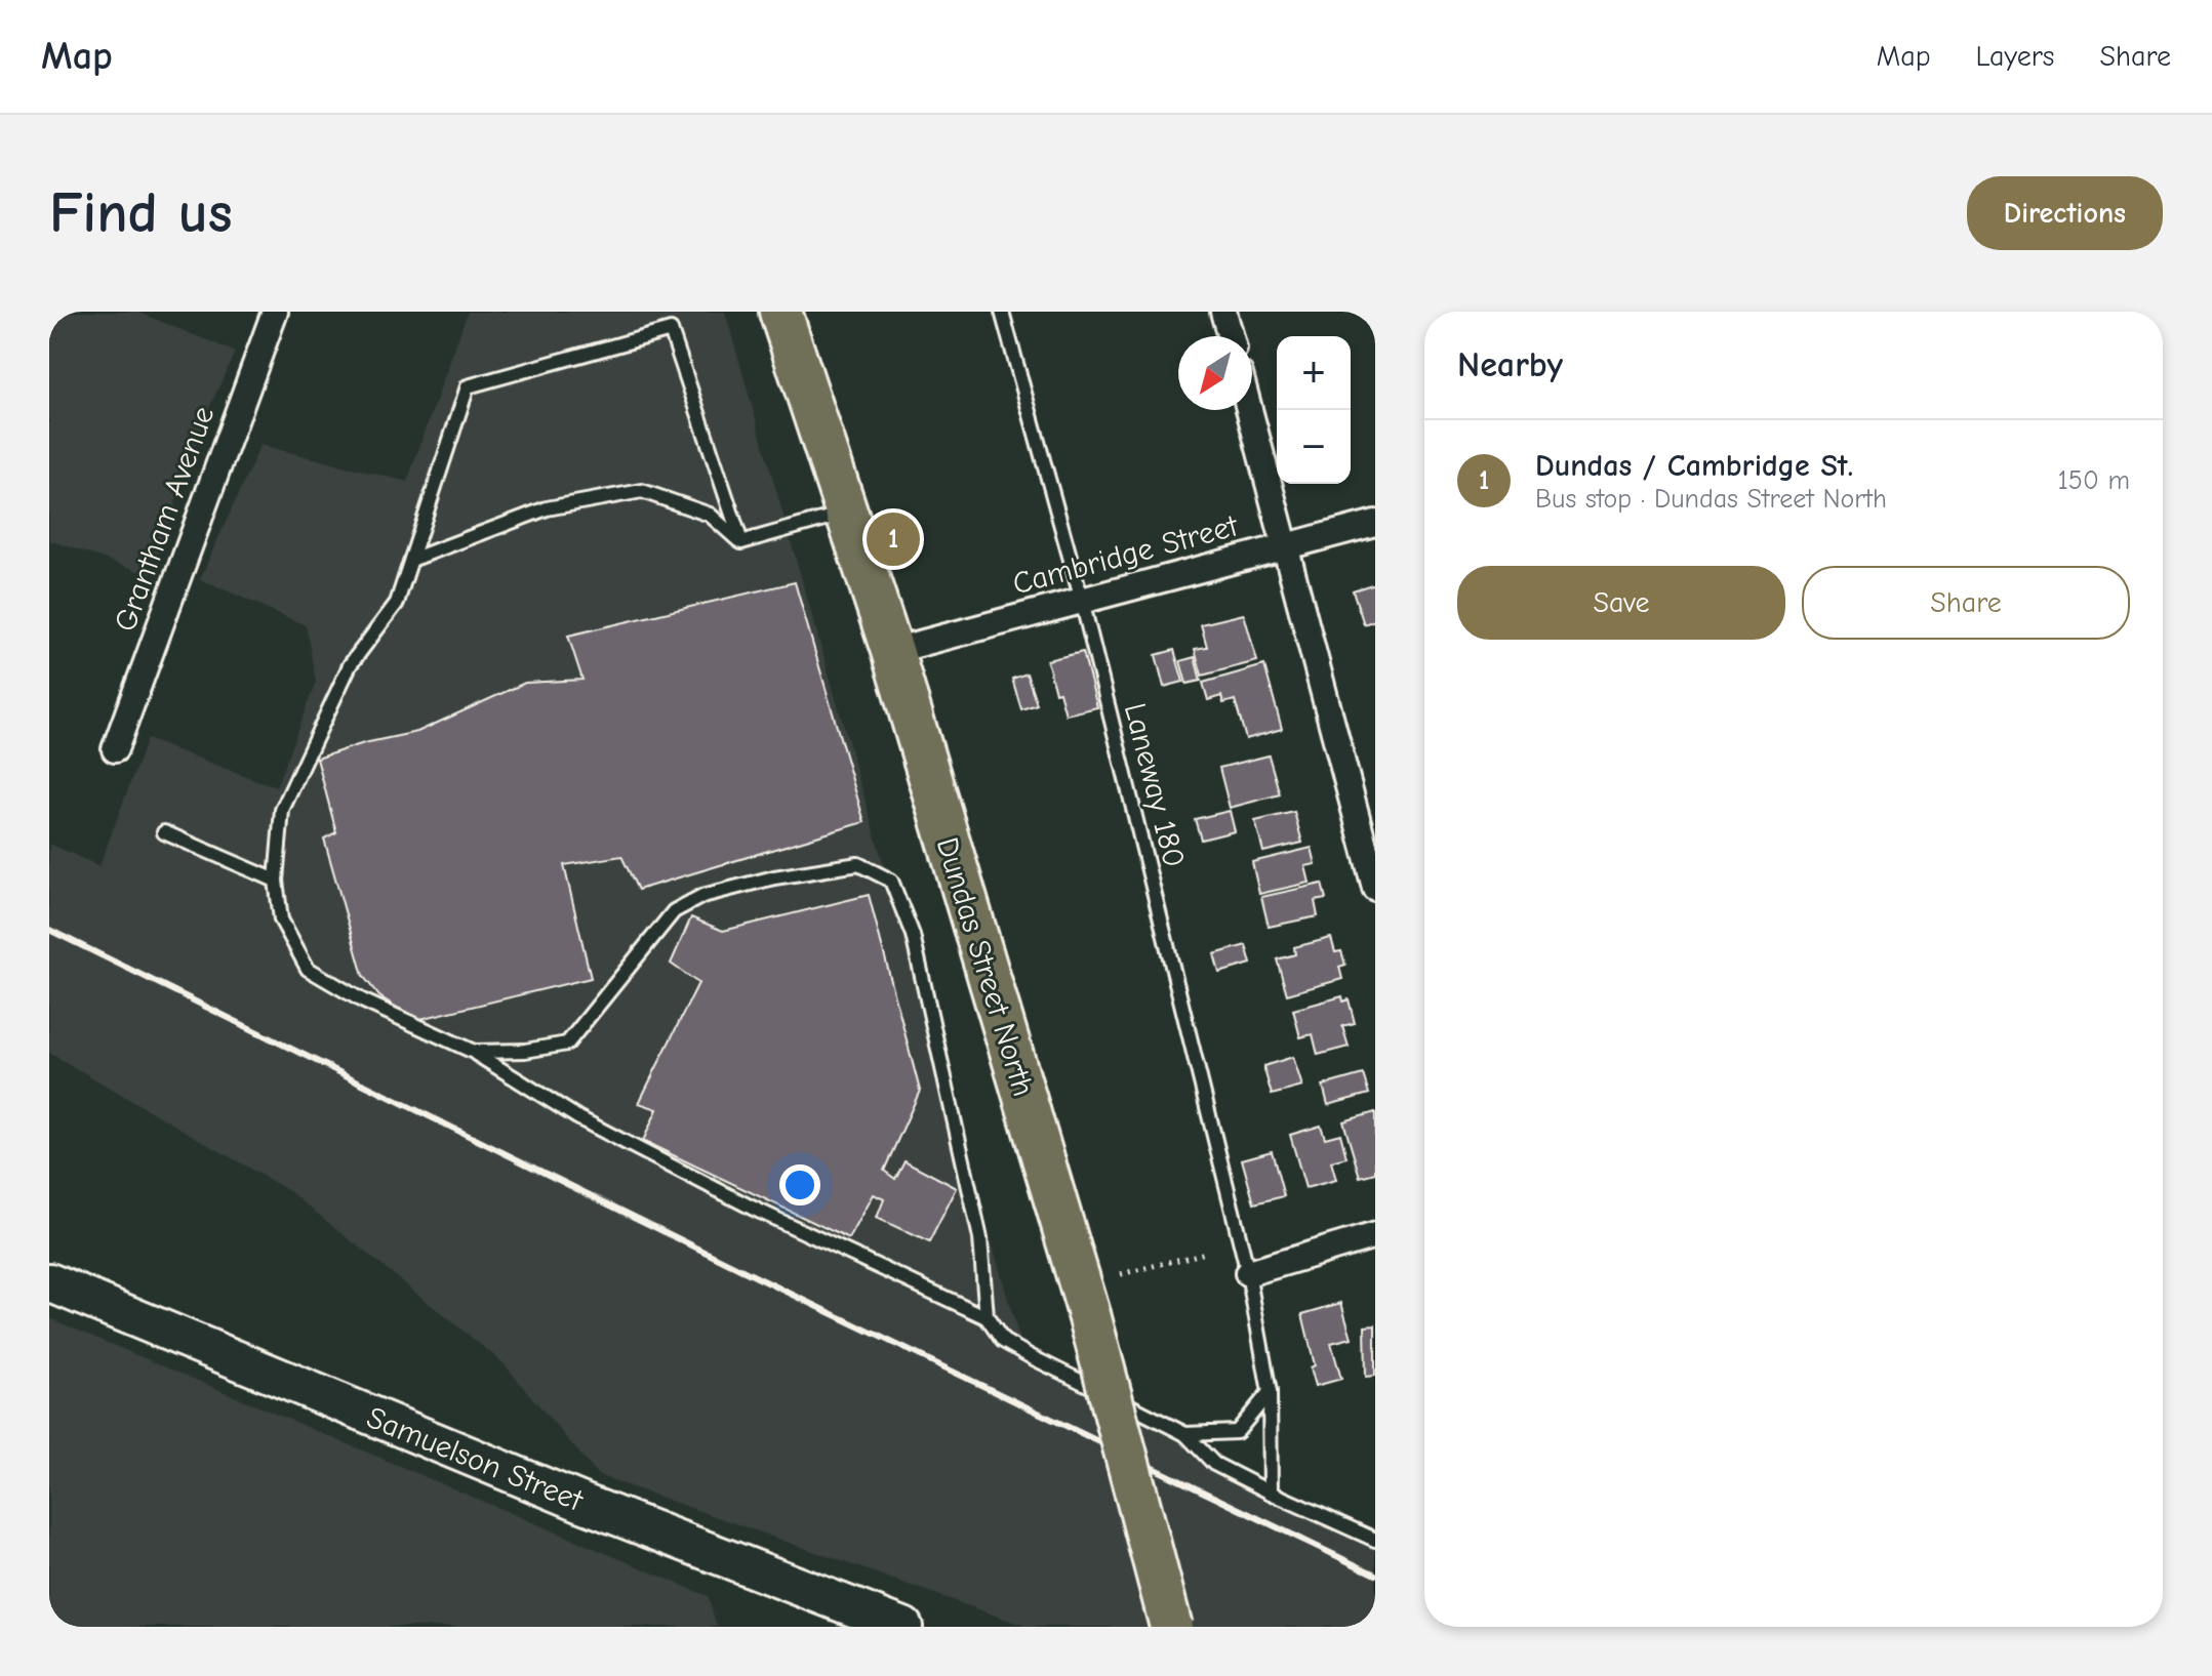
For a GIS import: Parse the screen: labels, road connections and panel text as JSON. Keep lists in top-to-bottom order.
{
  "streets": {
    "main road": ["Dundas Street North"],
    "street": ["Grantham Avenue", "Cambridge Street", "Samuelson Street"],
    "lane": ["Laneway 180"]
  },
  "crossings": [
    ["Cambridge Street", "Laneway 180"],
    ["Cambridge Street", "Dundas Street North"]
  ],
  "north": "bottom left",
  "page": {
    "header": "Map",
    "nav": ["Map", "Layers", "Share"],
    "buttons": [
      "Directions",
      ["Save", "Share"]
    ],
    "title": "Find us",
    "heading": "Nearby",
    "map_buttons": ["+", "−"],
    "list": [
      {
        "mark": "1",
        "name": "Dundas / Cambridge St.",
        "note": "Bus stop · Dundas Street North",
        "value": "150 m"
      }
    ],
    "pins": "1"
  }
}
